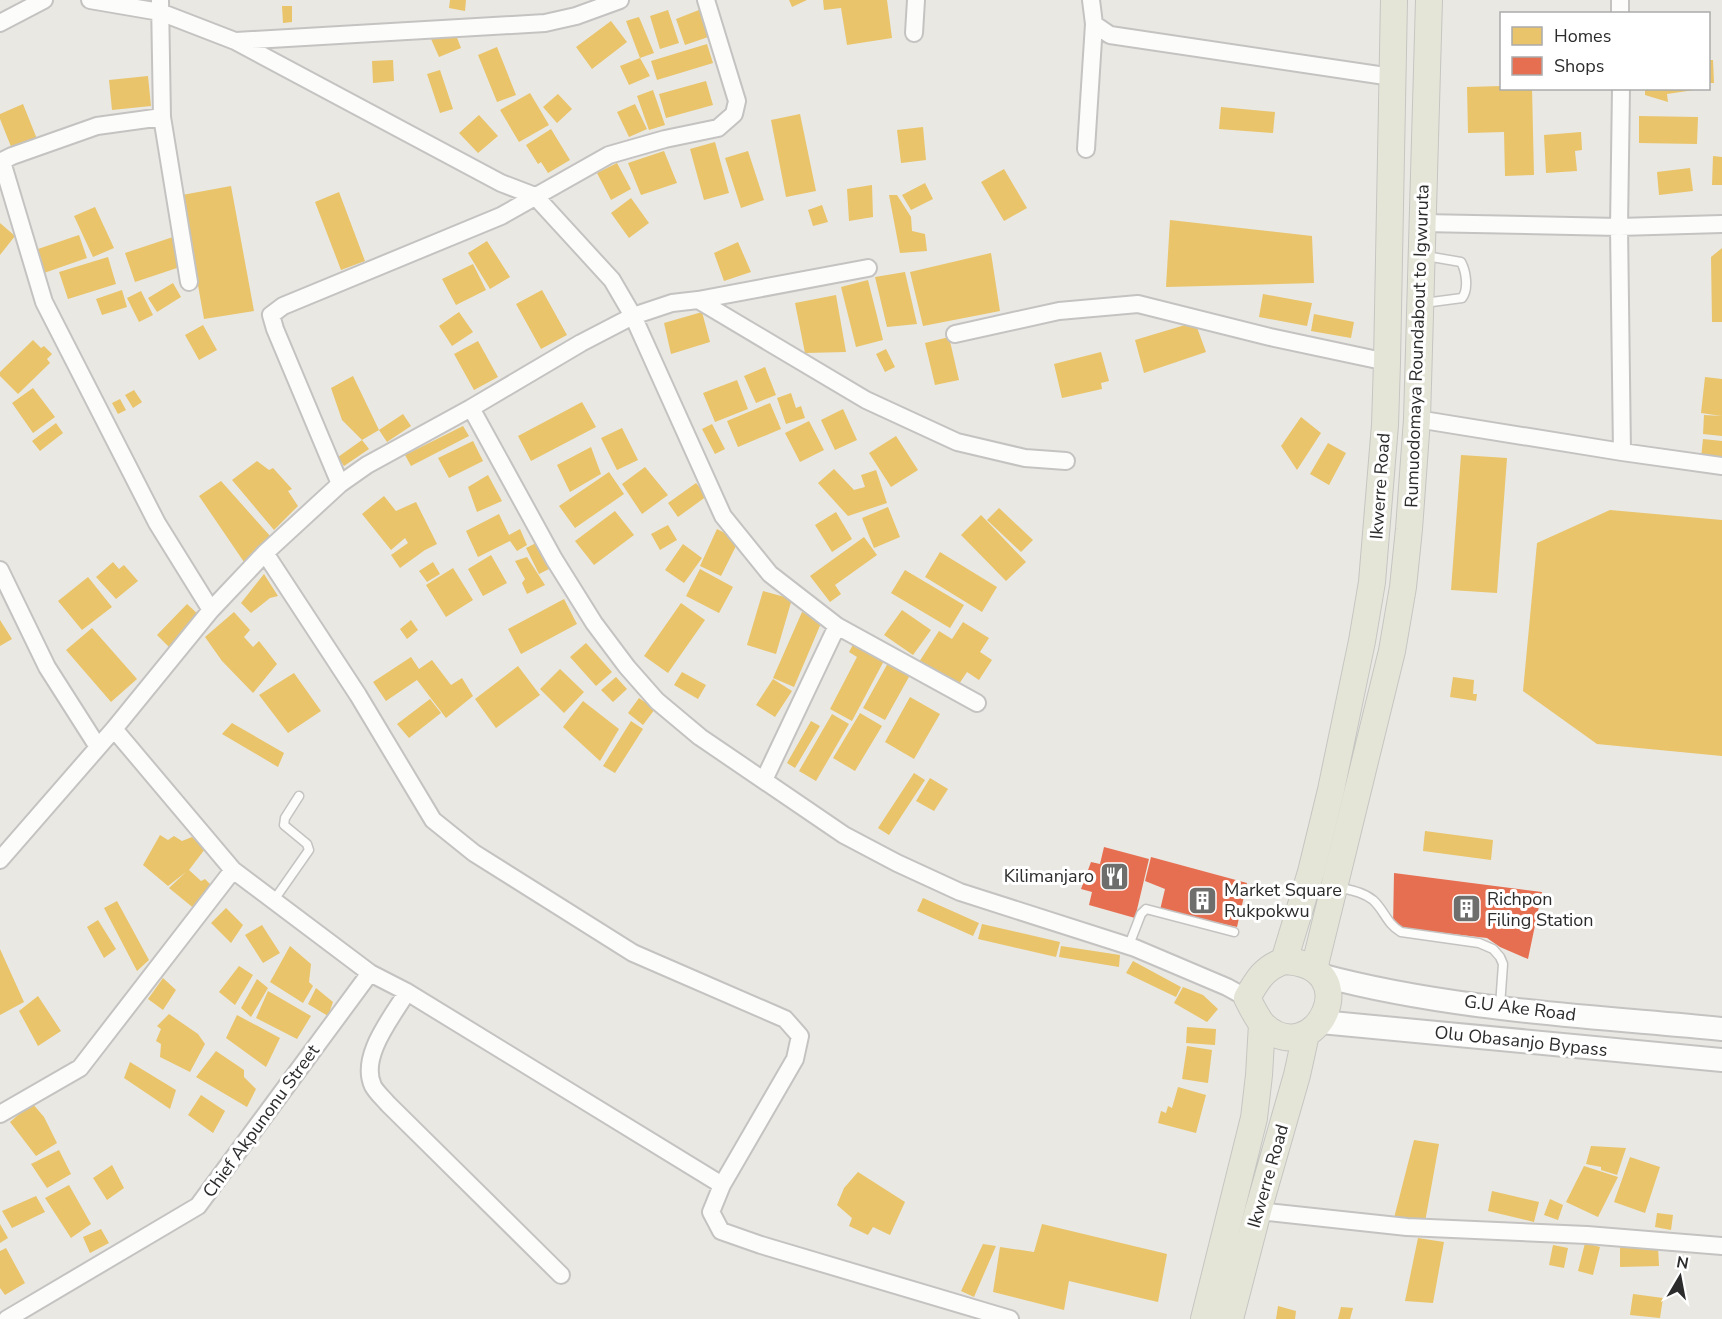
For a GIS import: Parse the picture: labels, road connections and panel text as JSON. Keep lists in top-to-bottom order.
{
  "streets": {
    "main road": [
      "Rumuodomaya Roundabout to Igwuruta",
      "Ikwerre Road",
      "G.U Ake Road",
      "Olu Obasanjo Bypass"
    ],
    "street": ["Chief Akpunonu Street"]
  },
  "crossings": [
    ["Rumuodomaya Roundabout to Igwuruta", "Ikwerre Road"],
    ["Rumuodomaya Roundabout to Igwuruta", "G.U Ake Road"],
    ["Rumuodomaya Roundabout to Igwuruta", "Olu Obasanjo Bypass"],
    ["Ikwerre Road", "G.U Ake Road"],
    ["Ikwerre Road", "Olu Obasanjo Bypass"],
    ["G.U Ake Road", "Olu Obasanjo Bypass"]
  ],
  "places": {
    "restaurant": ["Kilimanjaro"],
    "building": ["Market Square Rukpokwu", "Richpon Filing Station"]
  },
  "legend": ["Homes", "Shops"],
  "north": "top"
}
